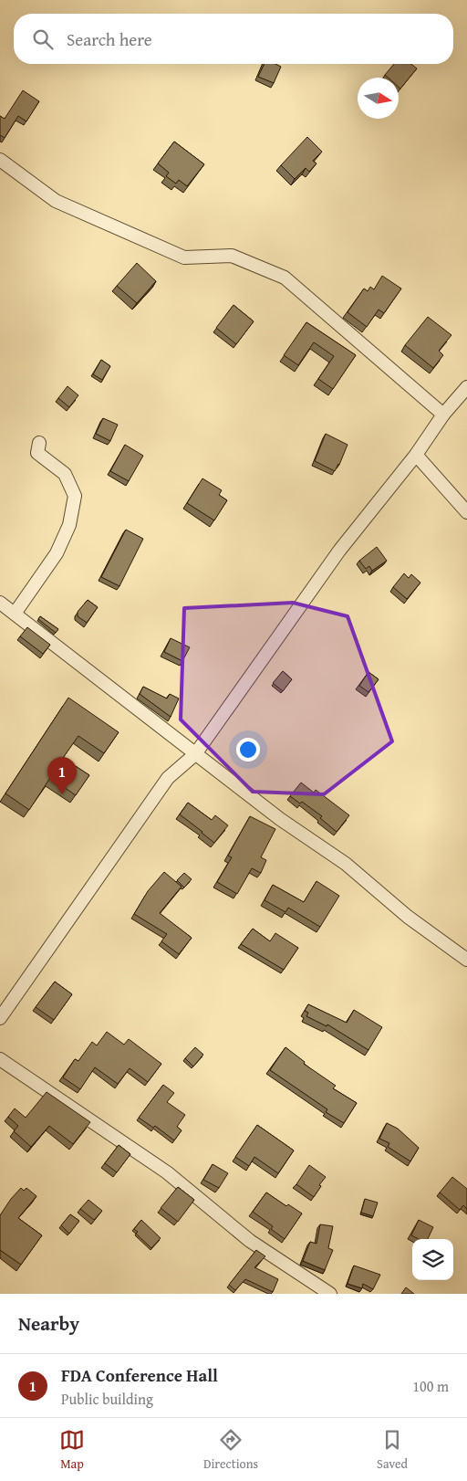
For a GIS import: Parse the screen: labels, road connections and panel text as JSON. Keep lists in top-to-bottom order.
{
  "north": "right",
  "page": {
    "search": "Search here",
    "pins": "1",
    "heading": "Nearby",
    "list": [
      {
        "mark": "1",
        "name": "FDA Conference Hall",
        "note": "Public building",
        "value": "100 m"
      }
    ],
    "nav": ["Map", "Directions", "Saved"]
  }
}
